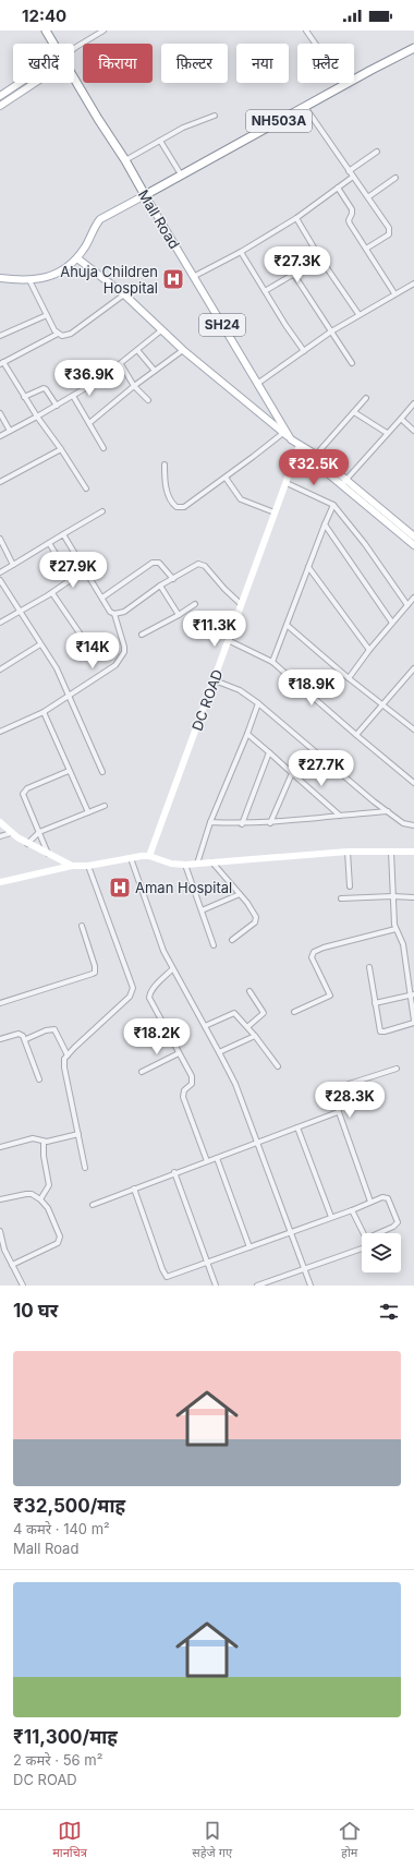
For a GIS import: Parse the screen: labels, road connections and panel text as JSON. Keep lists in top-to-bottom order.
{
  "streets": {
    "highway": ["NH503A", "Mall Road"],
    "main road": ["SH24", "DC ROAD"]
  },
  "crossings": [
    ["NH503A", "Mall Road"],
    ["Mall Road", "DC ROAD"]
  ],
  "places": {
    "hospital": ["Ahuja Children Hospital", "Aman Hospital"]
  },
  "page": {
    "status": "12:40",
    "chip": [
      "खरीदें",
      "किराया",
      "फ़िल्टर",
      "नया",
      "फ़्लैट"
    ],
    "price": [
      "₹27.3K",
      "₹36.9K",
      "₹32.5K",
      "₹27.9K",
      "₹11.3K",
      "₹14K",
      "₹18.9K",
      "₹27.7K",
      "₹18.2K",
      "₹28.3K"
    ],
    "heading": "10 घर",
    "list": [
      {
        "name": "₹32,500/माह",
        "note": "4 कमरे · 140 m² · Mall Road"
      },
      {
        "name": "₹11,300/माह",
        "note": "2 कमरे · 56 m² · DC ROAD"
      }
    ],
    "tabs": ["मानचित्र", "सहेजे गए", "होम"]
  }
}
